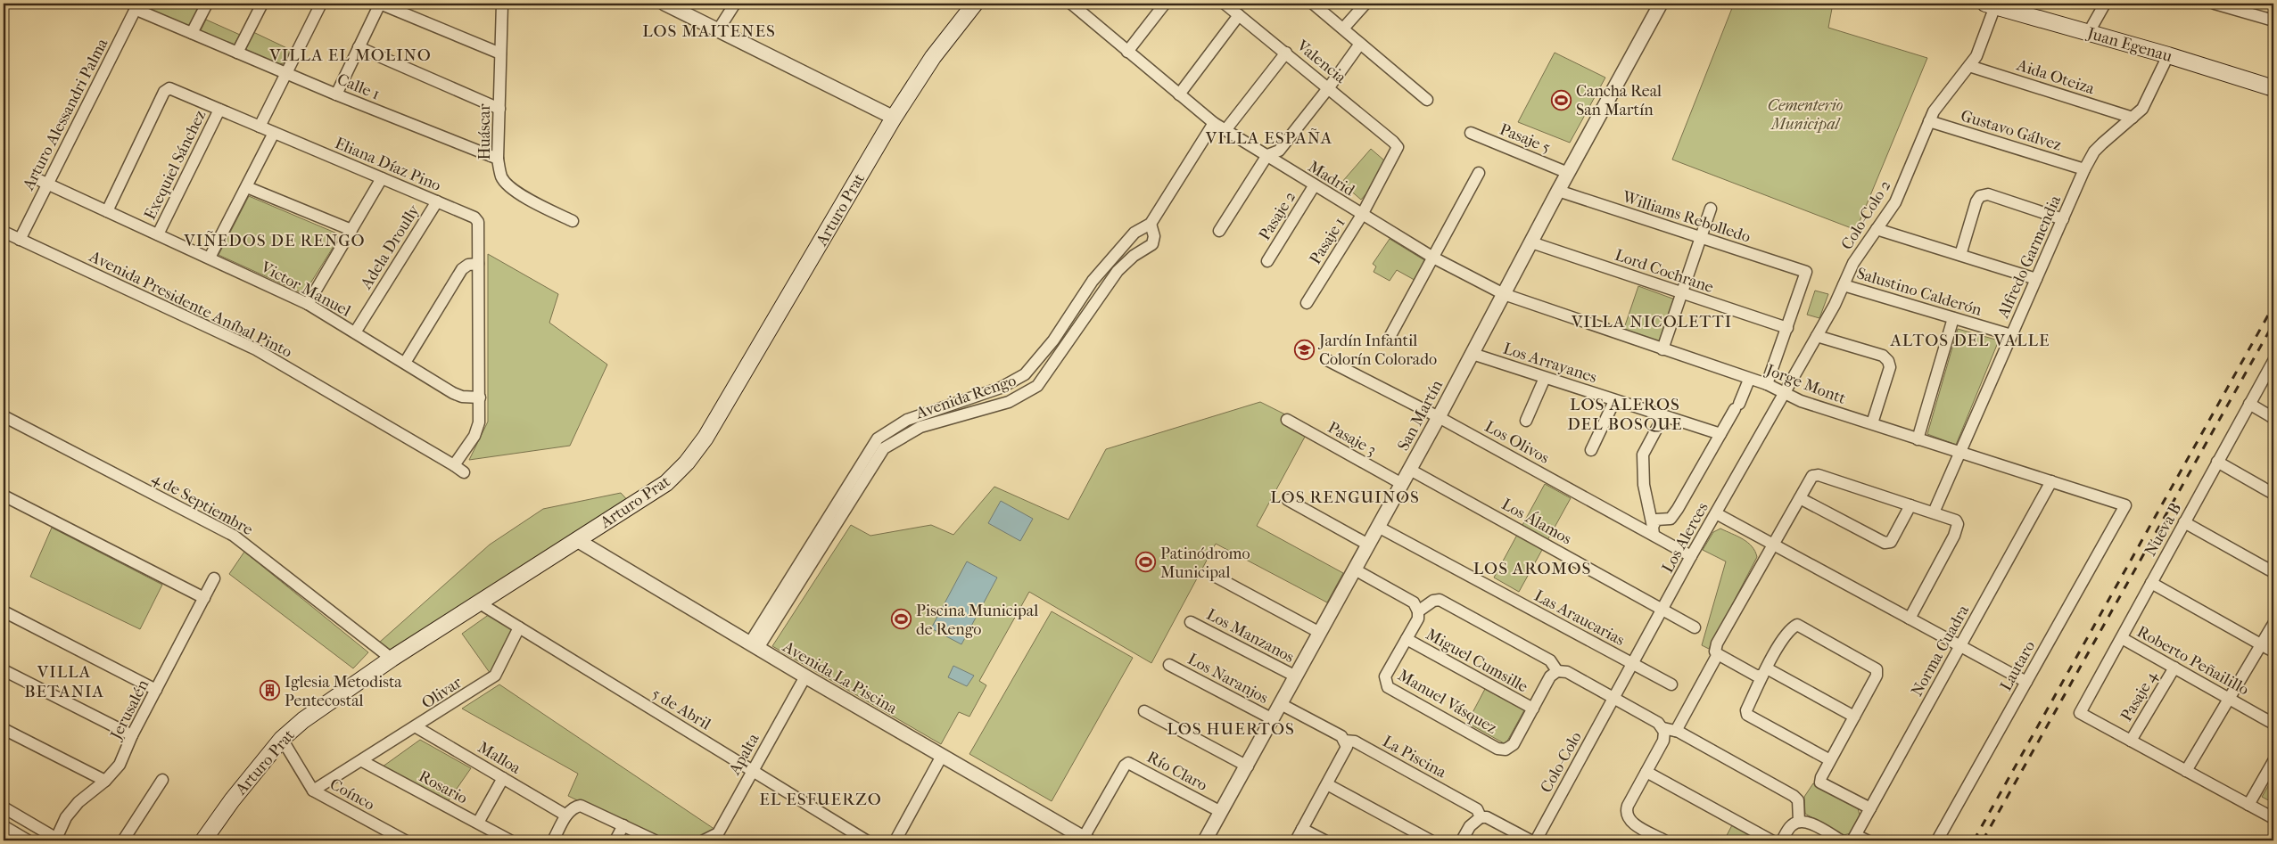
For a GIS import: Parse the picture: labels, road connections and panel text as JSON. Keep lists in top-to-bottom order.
{
  "streets": {
    "main road": ["Juan Egenau", "Arturo Prat"],
    "street": [
      "Valencia",
      "Aida Oteiza",
      "Calle 1",
      "Arturo Alessandri Palma",
      "Gustavo Gálvez",
      "Huáscar",
      "Pasaje 5",
      "Eliana Díaz Pino",
      "Exequiel Sánchez",
      "Madrid",
      "Colo-Colo 2",
      "Pasaje 2",
      "Williams Rebolledo",
      "Pasaje 1",
      "Adela Droully",
      "Alfredo Garmendia",
      "Lord Cochrane",
      "Victor Manuel",
      "Salustino Calderón",
      "Avenida Presidente Aníbal Pinto",
      "Los Arrayanes",
      "Jorge Montt",
      "Avenida Rengo",
      "San Martín",
      "Pasaje 3",
      "Los Olivos",
      "4 de Septiembre",
      "Los Álamos",
      "Nueva B",
      "Los Alerces",
      "Las Araucarias",
      "Los Manzanos",
      "Norma Cuadra",
      "Miguel Cumsille",
      "Roberto Peñailillo",
      "Lautaro",
      "Avenida La Piscina",
      "Los Naranjos",
      "Olivar",
      "Pasaje 4",
      "Manuel Vásquez",
      "5 de Abril",
      "Jerusalén",
      "Apalta",
      "La Piscina",
      "Malloa",
      "Colo-Colo",
      "Río Claro",
      "Rosario",
      "Coínco"
    ]
  },
  "crossings": [
    ["Juan Egenau", "Colo-Colo 2"],
    ["Juan Egenau", "Alfredo Garmendia"],
    ["Valencia", "Pasaje 1"],
    ["Aida Oteiza", "Colo-Colo 2"],
    ["Aida Oteiza", "Alfredo Garmendia"],
    ["Calle 1", "Arturo Alessandri Palma"],
    ["Calle 1", "Huáscar"],
    ["Arturo Alessandri Palma", "Victor Manuel"],
    ["Arturo Alessandri Palma", "Avenida Presidente Aníbal Pinto"],
    ["Gustavo Gálvez", "Colo-Colo 2"],
    ["Gustavo Gálvez", "Alfredo Garmendia"],
    ["Pasaje 5", "San Martín"],
    ["Eliana Díaz Pino", "Exequiel Sánchez"],
    ["Eliana Díaz Pino", "Adela Droully"],
    ["Eliana Díaz Pino", "Victor Manuel"],
    ["Eliana Díaz Pino", "Avenida Presidente Aníbal Pinto"],
    ["Exequiel Sánchez", "Victor Manuel"],
    ["Madrid", "Pasaje 2"],
    ["Madrid", "Pasaje 1"],
    ["Madrid", "Jorge Montt"],
    ["Madrid", "Avenida Rengo"],
    ["Madrid", "San Martín"],
    ["Arturo Prat", "4 de Septiembre"],
    ["Arturo Prat", "Avenida La Piscina"],
    ["Arturo Prat", "5 de Abril"],
    ["Arturo Prat", "Coínco"],
    ["Colo-Colo 2", "Salustino Calderón"],
    ["Colo-Colo 2", "Jorge Montt"],
    ["Colo-Colo 2", "Los Alerces"],
    ["Williams Rebolledo", "Lord Cochrane"],
    ["Williams Rebolledo", "San Martín"],
    ["Adela Droully", "Victor Manuel"],
    ["Alfredo Garmendia", "Salustino Calderón"],
    ["Alfredo Garmendia", "Jorge Montt"],
    ["Lord Cochrane", "San Martín"],
    ["Los Arrayanes", "San Martín"],
    ["Los Arrayanes", "Los Alerces"],
    ["Jorge Montt", "San Martín"],
    ["Jorge Montt", "Los Alerces"],
    ["Jorge Montt", "Norma Cuadra"],
    ["Jorge Montt", "Lautaro"],
    ["Avenida Rengo", "Avenida La Piscina"],
    ["San Martín", "Pasaje 3"],
    ["San Martín", "Los Olivos"],
    ["San Martín", "Los Álamos"],
    ["San Martín", "Las Araucarias"],
    ["San Martín", "Los Manzanos"],
    ["San Martín", "Los Naranjos"],
    ["San Martín", "La Piscina"],
    ["San Martín", "Río Claro"],
    ["Los Olivos", "Los Alerces"],
    ["Los Álamos", "Los Alerces"],
    ["Nueva B", "Roberto Peñailillo"],
    ["Nueva B", "Pasaje 4"],
    ["Los Alerces", "Las Araucarias"],
    ["Los Alerces", "Colo-Colo"],
    ["Miguel Cumsille", "Manuel Vásquez"],
    ["Roberto Peñailillo", "Pasaje 4"],
    ["Avenida La Piscina", "Apalta"],
    ["Avenida La Piscina", "Río Claro"],
    ["Olivar", "5 de Abril"],
    ["Olivar", "Malloa"],
    ["Olivar", "Rosario"],
    ["Olivar", "Coínco"],
    ["5 de Abril", "Apalta"]
  ],
  "districts": [
    "LOS MAITENES",
    "VILLA EL MOLINO",
    "VILLA ESPAÑA",
    "VIÑEDOS DE RENGO",
    "VILLA NICOLETTI",
    "ALTOS DEL VALLE",
    "LOS ALEROS DEL BOSQUE",
    "LOS RENGUINOS",
    "LOS AROMOS",
    "VILLA BETANIA",
    "LOS HUERTOS",
    "EL ESFUERZO"
  ],
  "parks": ["Cementerio Municipal"],
  "places": {
    "sports": ["Cancha Real San Martín", "Patinódromo Municipal", "Piscina Municipal de Rengo"],
    "school or university": ["Jardín Infantil Colorín Colorado"],
    "building": ["Iglesia Metodista Pentecostal"]
  }
}
